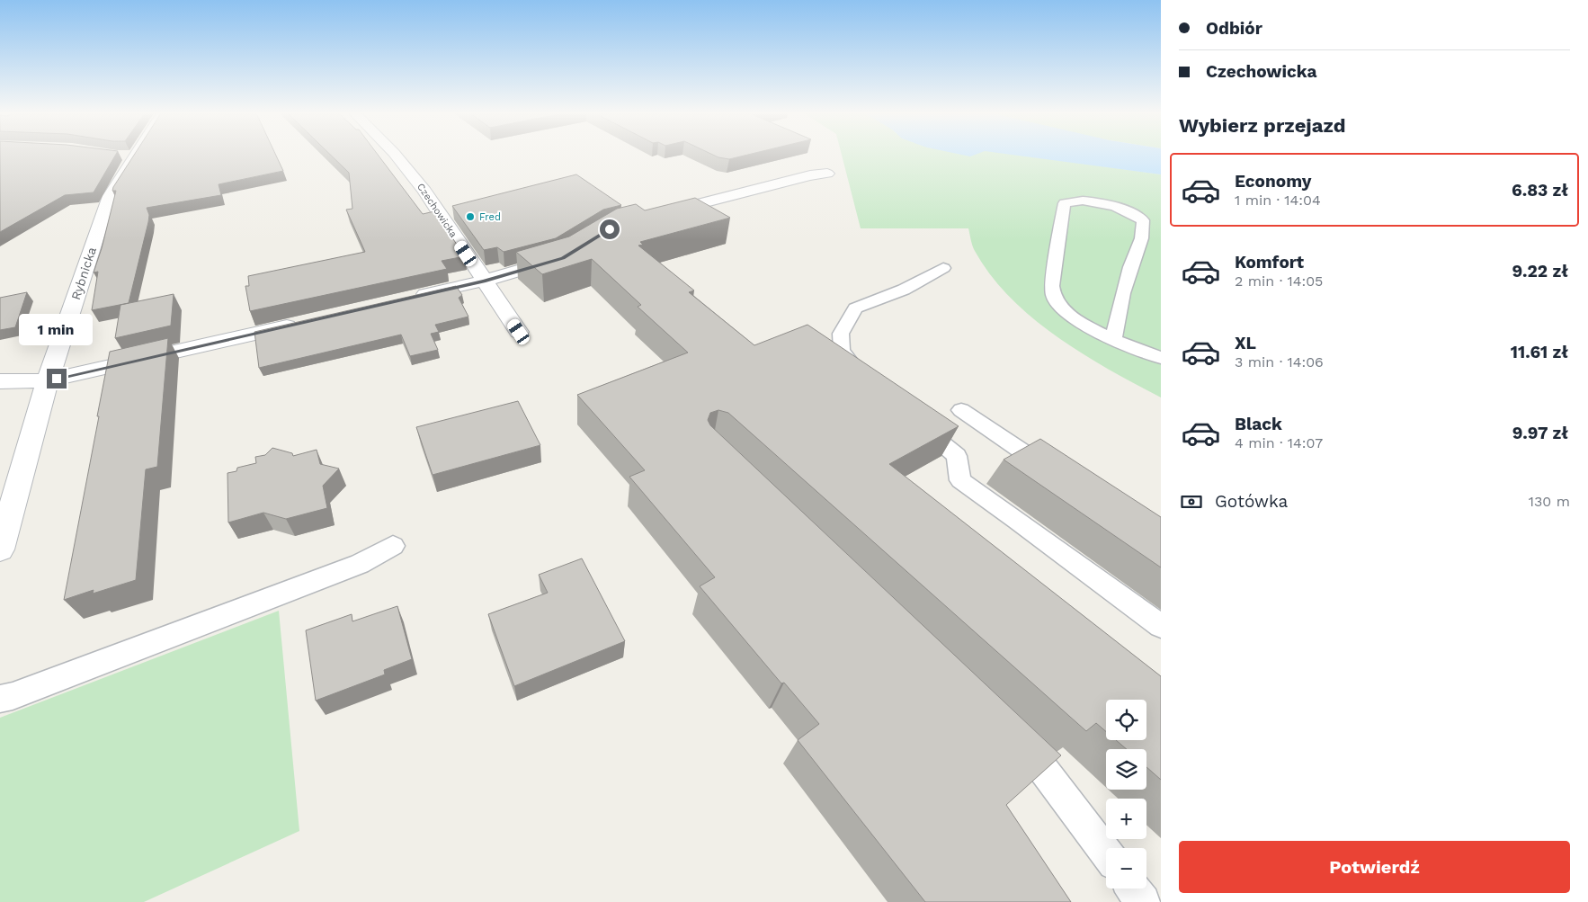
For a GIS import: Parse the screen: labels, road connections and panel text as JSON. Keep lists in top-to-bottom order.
{
  "streets": {
    "street": ["Czechowicka", "Rybnicka"]
  },
  "places": ["Fred"],
  "page": {
    "banner": ["Odbiór", "Czechowicka"],
    "heading": "Wybierz przejazd",
    "list": [
      {
        "name": "Economy",
        "note": "1 min · 14:04",
        "value": "6.83 zł"
      },
      {
        "name": "Komfort",
        "note": "2 min · 14:05",
        "value": "9.22 zł"
      },
      {
        "name": "XL",
        "note": "3 min · 14:06",
        "value": "11.61 zł"
      },
      {
        "name": "Black",
        "note": "4 min · 14:07",
        "value": "9.97 zł"
      }
    ],
    "bubble": "1 min",
    "pay": ["Gotówka", "130 m"],
    "map_buttons": ["+", "−"],
    "buttons": "Potwierdź"
  }
}
